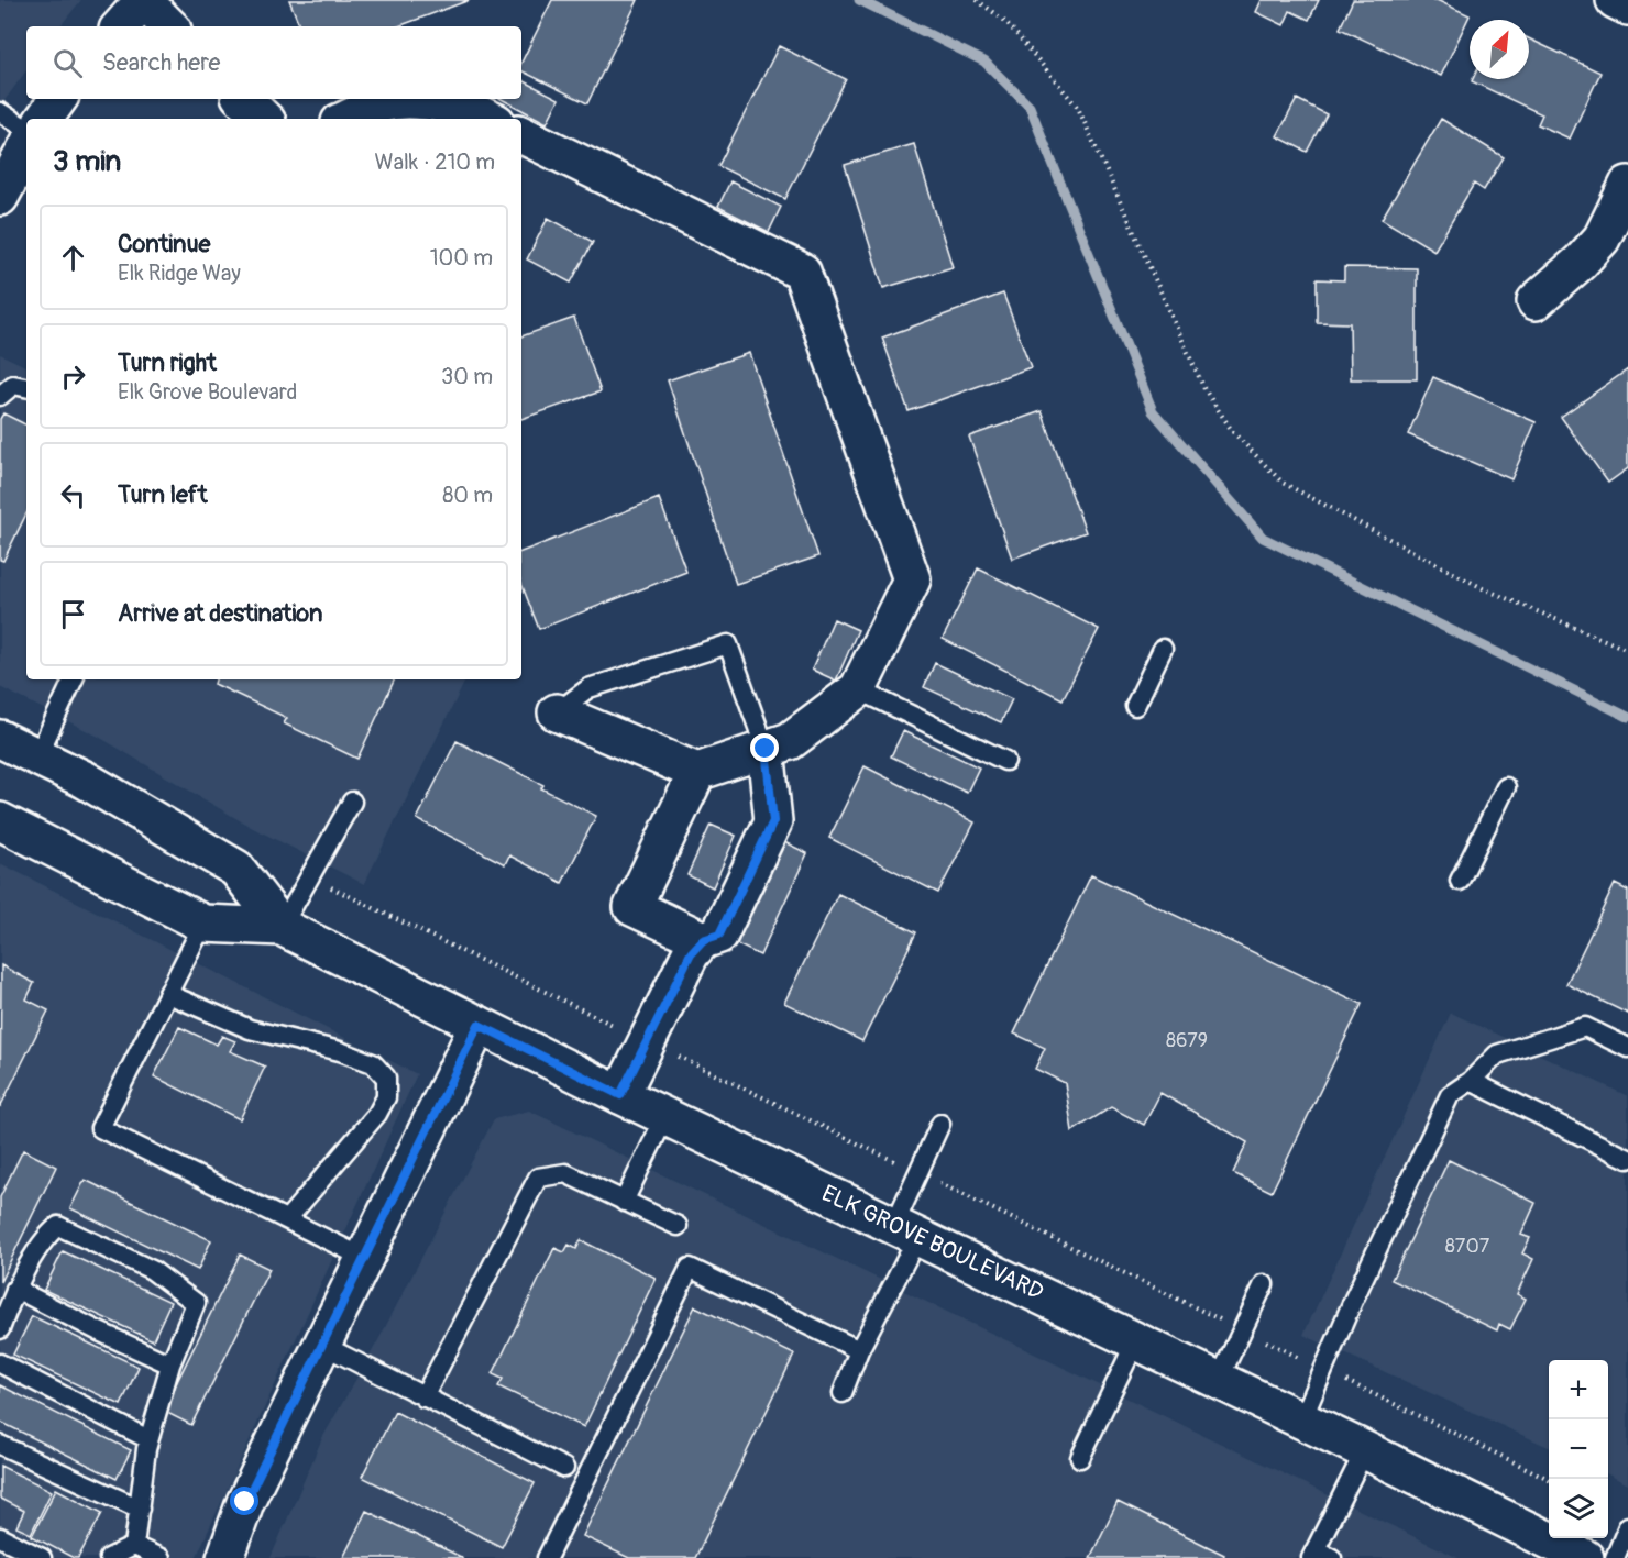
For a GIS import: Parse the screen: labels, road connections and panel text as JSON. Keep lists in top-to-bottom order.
{
  "streets": {
    "street": ["ELK GROVE BOULEVARD"]
  },
  "house_numbers": ["8679", "8707"],
  "north": "top right",
  "page": {
    "search": "Search here",
    "heading": ["3 min", "Walk · 210 m"],
    "list": [
      ["Continue", "Elk Ridge Way", "100 m"],
      ["Turn right", "Elk Grove Boulevard", "30 m"],
      ["Turn left", "80 m"],
      "Arrive at destination"
    ],
    "map_buttons": ["+", "−"]
  }
}
